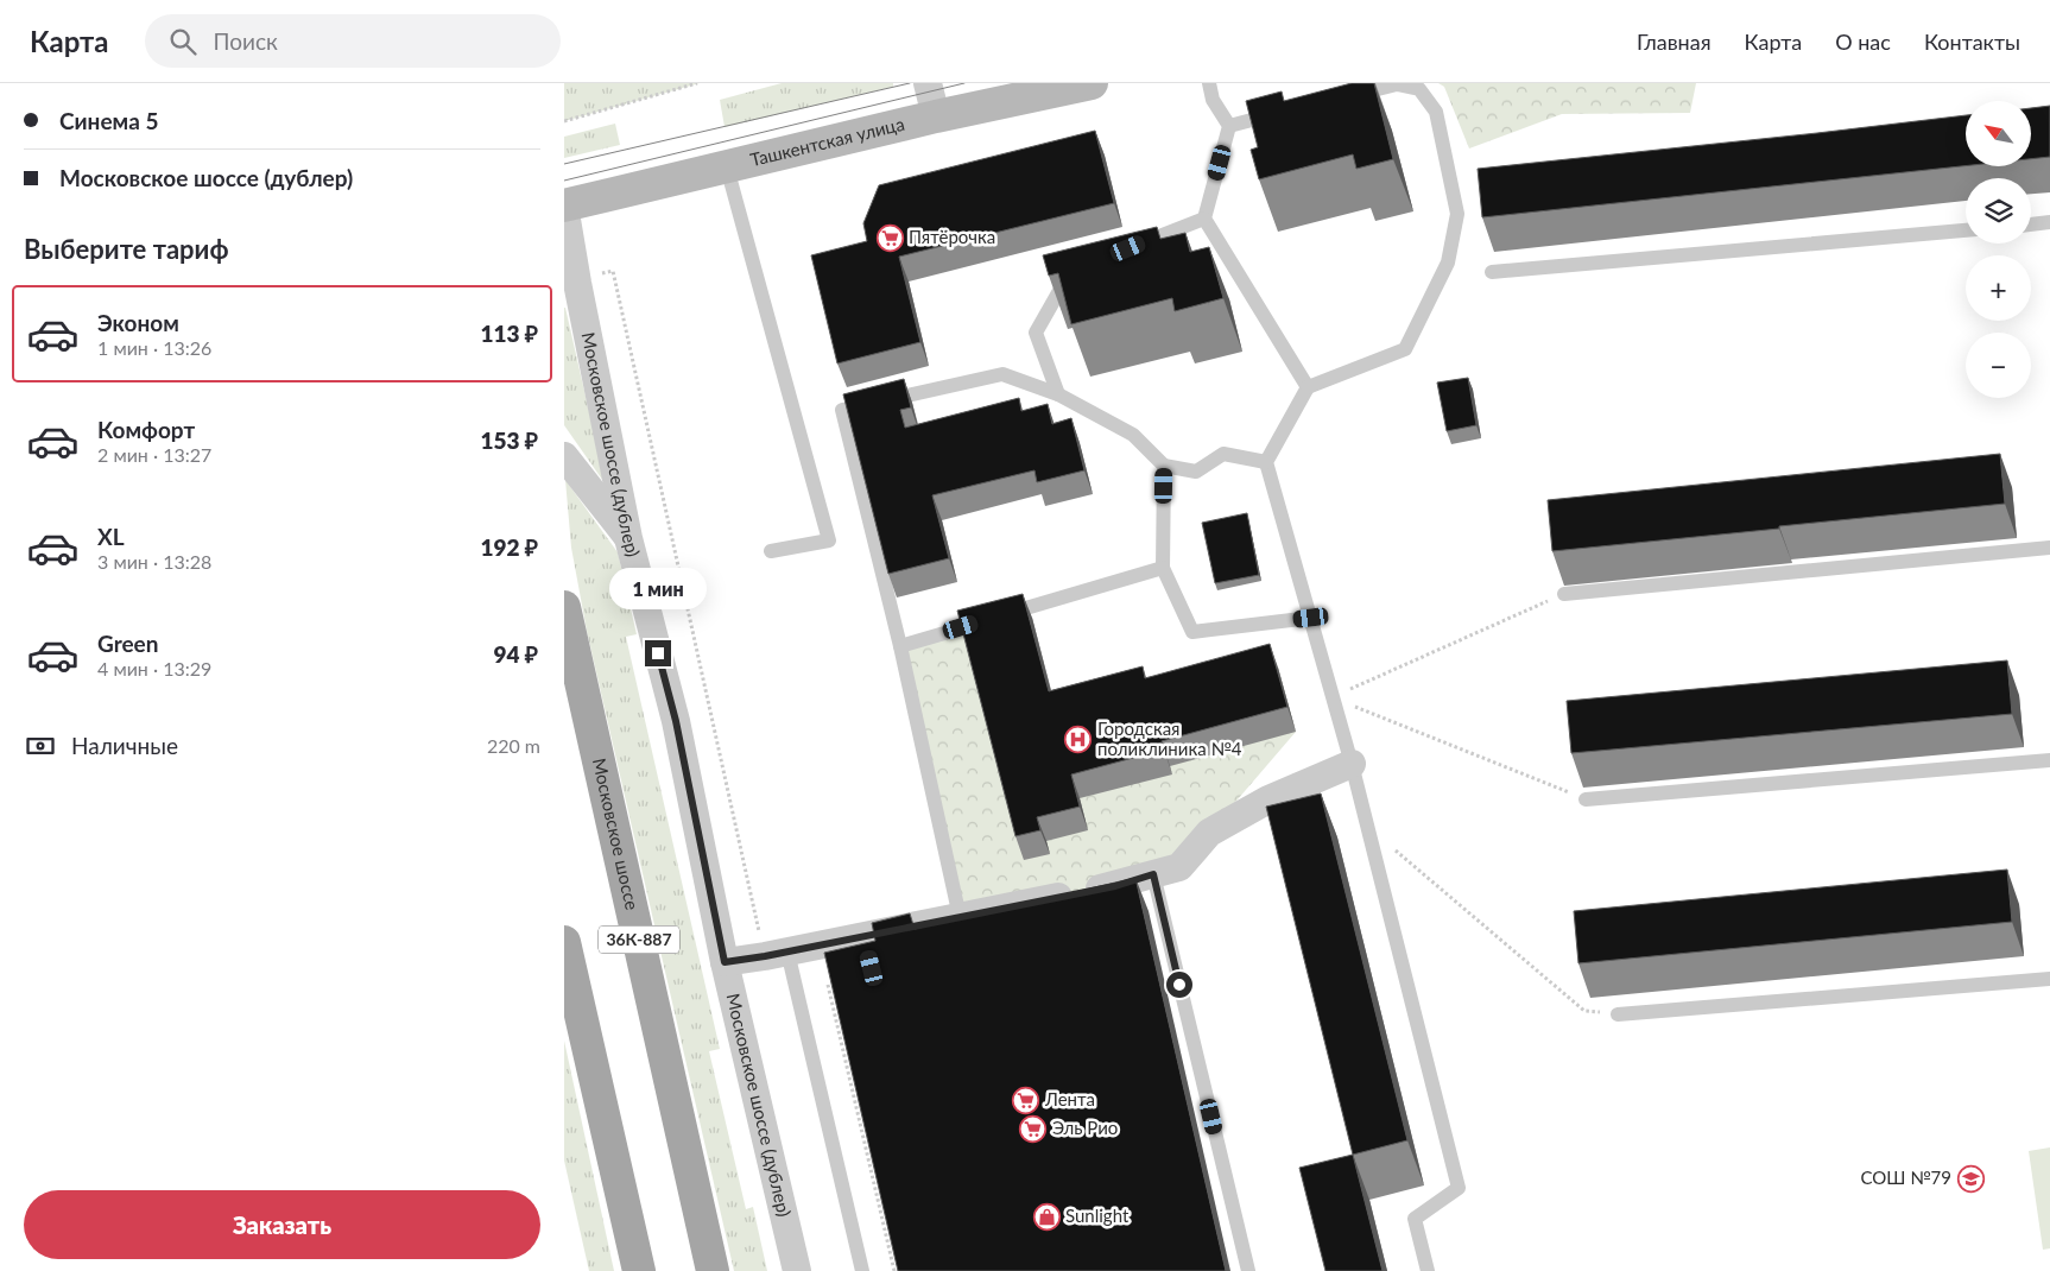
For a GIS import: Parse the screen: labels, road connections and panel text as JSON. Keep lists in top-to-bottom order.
{
  "streets": {
    "main road": ["Ташкентская улица", "Московское шоссе", "36К-887"],
    "street": ["Московское шоссе (дублер)"]
  },
  "crossings": [
    ["Ташкентская улица", "Московское шоссе (дублер)"]
  ],
  "places": {
    "supermarket": ["Пятёрочка", "Лента", "Эль Рио"],
    "hospital": ["Городская поликлиника №4"],
    "school or university": ["СОШ №79"],
    "shop": ["Sunlight"]
  },
  "north": "top left",
  "page": {
    "header": "Карта",
    "search": "Поиск",
    "nav": [
      "Главная",
      "Карта",
      "О нас",
      "Контакты"
    ],
    "banner": ["Синема 5", "Московское шоссе (дублер)"],
    "map_buttons": ["+", "−"],
    "heading": "Выберите тариф",
    "list": [
      {
        "name": "Эконом",
        "note": "1 мин · 13:26",
        "value": "113 ₽"
      },
      {
        "name": "Комфорт",
        "note": "2 мин · 13:27",
        "value": "153 ₽"
      },
      {
        "name": "XL",
        "note": "3 мин · 13:28",
        "value": "192 ₽"
      },
      {
        "name": "Green",
        "note": "4 мин · 13:29",
        "value": "94 ₽"
      }
    ],
    "bubble": "1 мин",
    "pay": ["Наличные", "220 m"],
    "buttons": "Заказать"
  }
}
